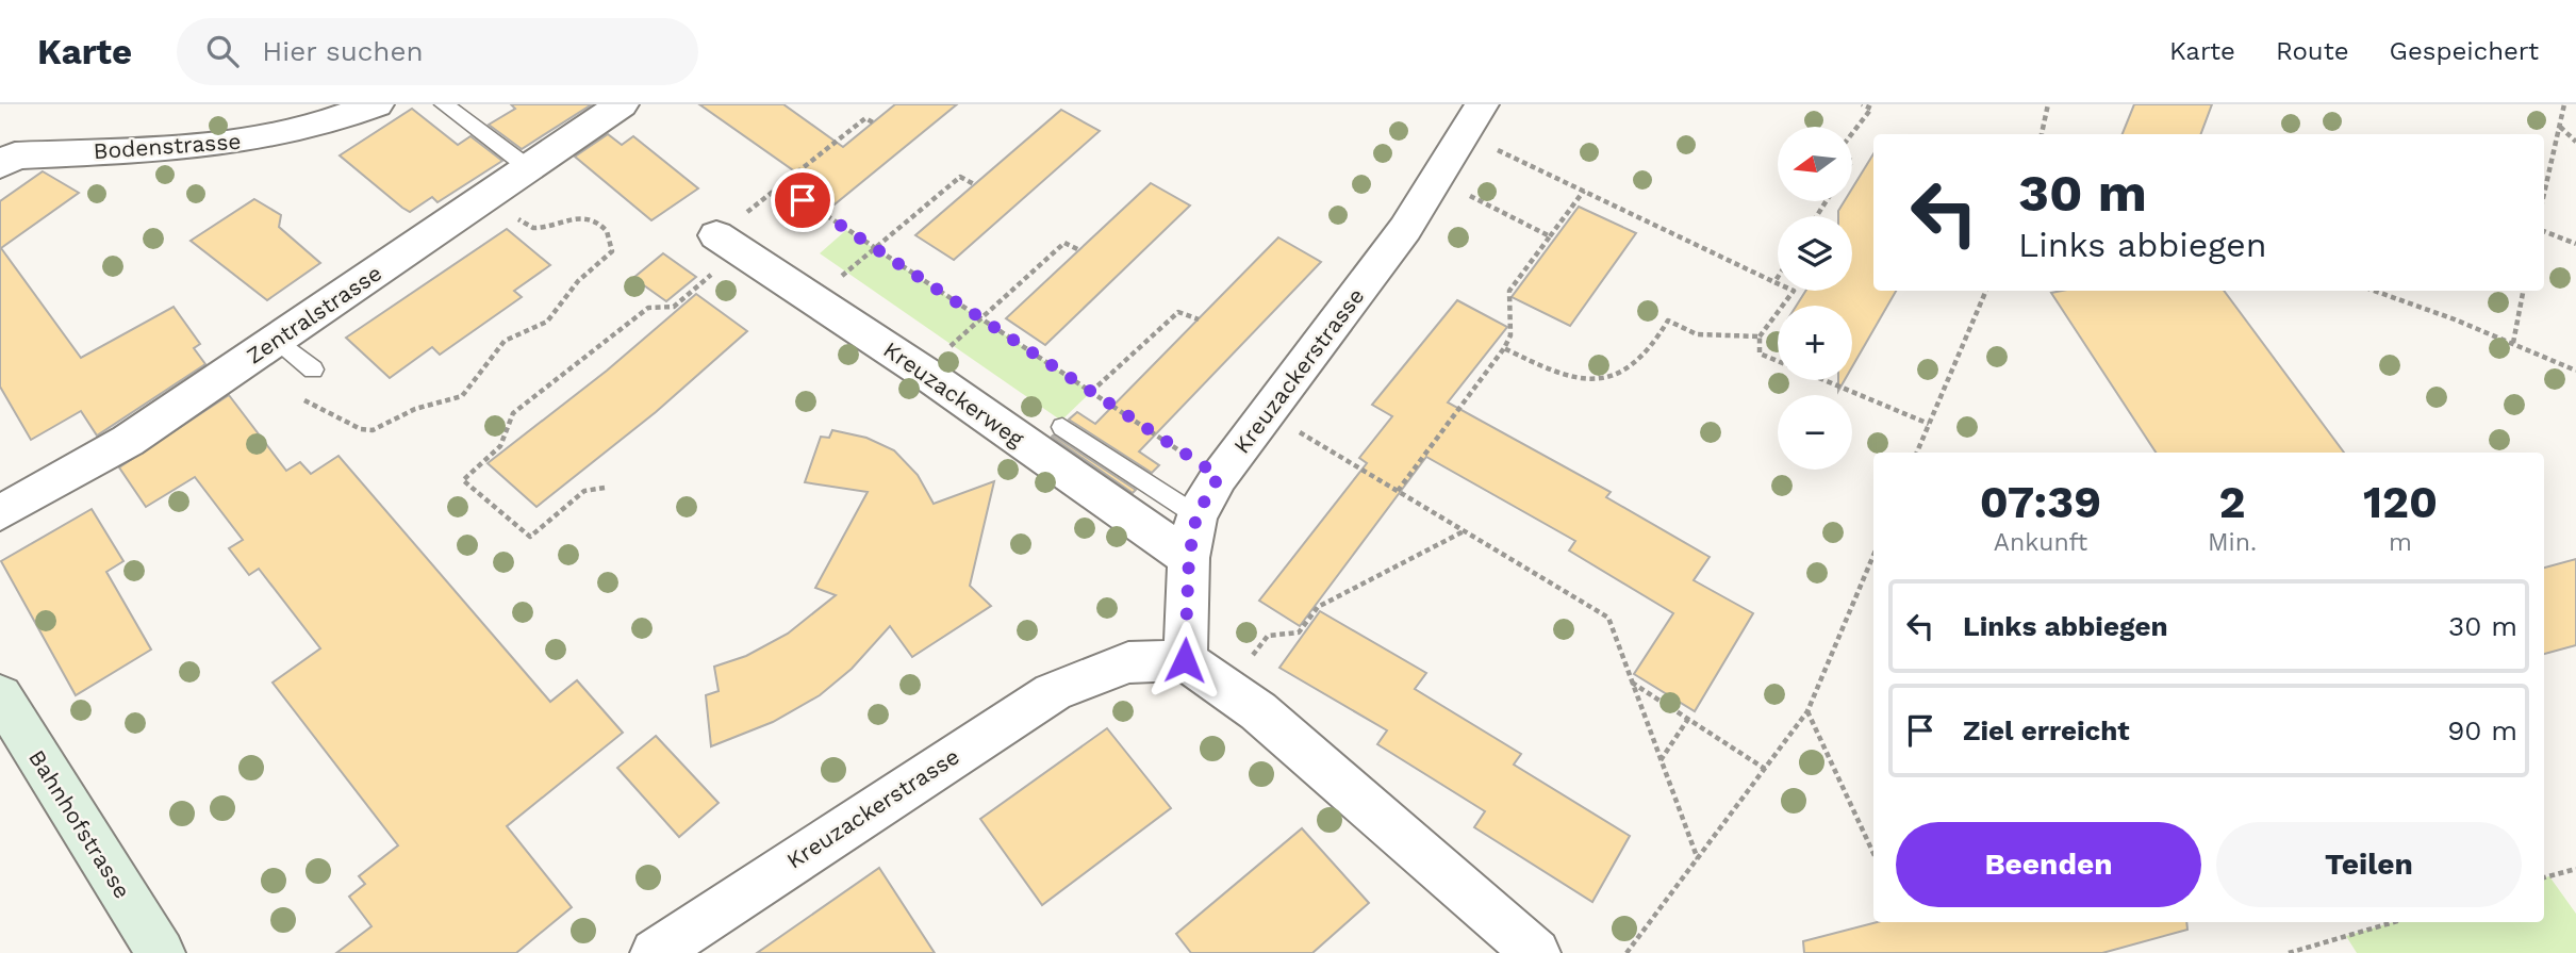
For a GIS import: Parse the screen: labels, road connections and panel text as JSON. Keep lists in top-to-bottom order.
{
  "streets": {
    "main road": ["Bahnhofstrasse"],
    "street": [
      "Bodenstrasse",
      "Zentralstrasse",
      "Kreuzackerstrasse",
      "Kreuzackerweg"
    ]
  },
  "crossings": [
    ["Kreuzackerstrasse", "Kreuzackerweg"]
  ],
  "north": "left",
  "page": {
    "header": "Karte",
    "search": "Hier suchen",
    "nav": ["Karte", "Route", "Gespeichert"],
    "map_buttons": ["+", "−"],
    "turn": ["30 m", "Links abbiegen"],
    "eta": [
      "07:39",
      "Ankunft",
      "2",
      "Min.",
      "120",
      "m"
    ],
    "list": [
      {
        "name": "Links abbiegen",
        "value": "30 m"
      },
      {
        "name": "Ziel erreicht",
        "value": "90 m"
      }
    ],
    "buttons": ["Beenden", "Teilen"]
  }
}
